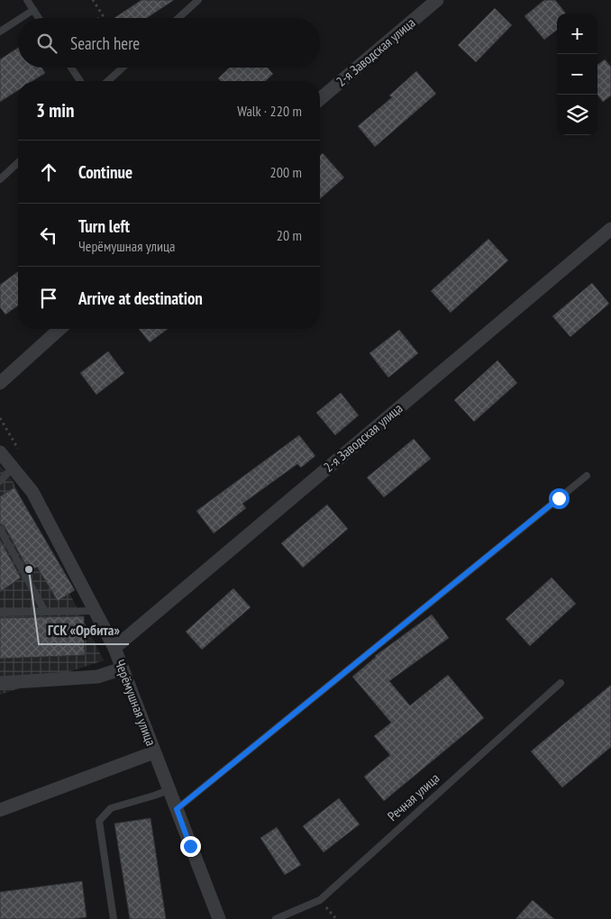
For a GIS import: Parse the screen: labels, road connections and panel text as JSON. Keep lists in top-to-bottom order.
{
  "streets": {
    "street": ["2-я Заводская улица", "Черёмушная улица"],
    "lane": ["Речная улица"]
  },
  "crossings": [
    ["2-я Заводская улица", "Черёмушная улица"]
  ],
  "places": ["ГСК «Орбита»"],
  "page": {
    "map_buttons": ["+", "−"],
    "search": "Search here",
    "heading": ["3 min", "Walk · 220 m"],
    "list": [
      ["Continue", "200 m"],
      ["Turn left", "Черёмушная улица", "20 m"],
      "Arrive at destination"
    ]
  }
}
